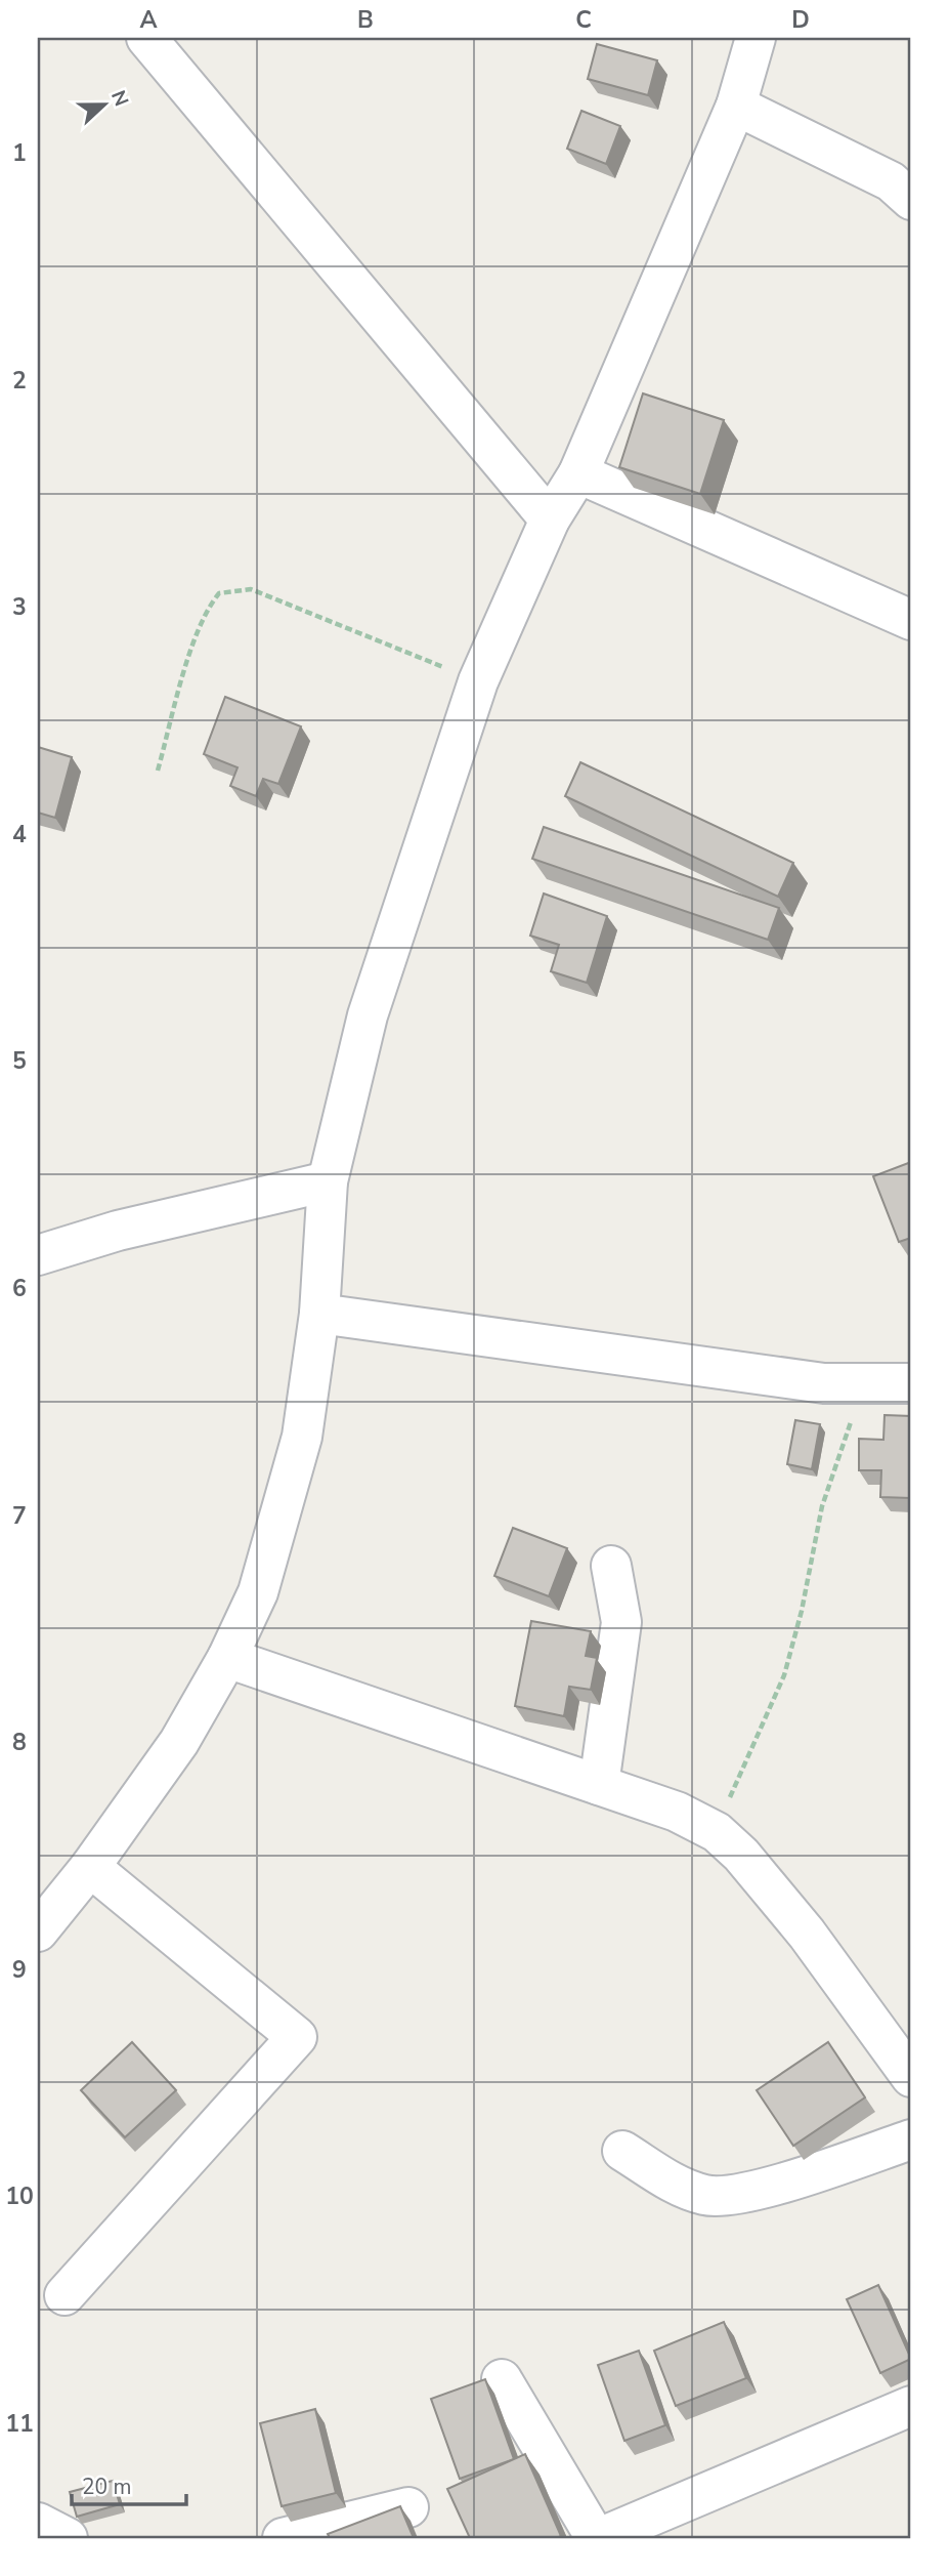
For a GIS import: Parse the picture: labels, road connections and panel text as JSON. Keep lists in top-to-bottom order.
{
  "scale_bar": "20 m",
  "north": "right",
  "grid": {
    "columns": [
      "A",
      "B",
      "C",
      "D"
    ],
    "rows": [
      "1",
      "2",
      "3",
      "4",
      "5",
      "6",
      "7",
      "8",
      "9",
      "10",
      "11"
    ]
  }
}
